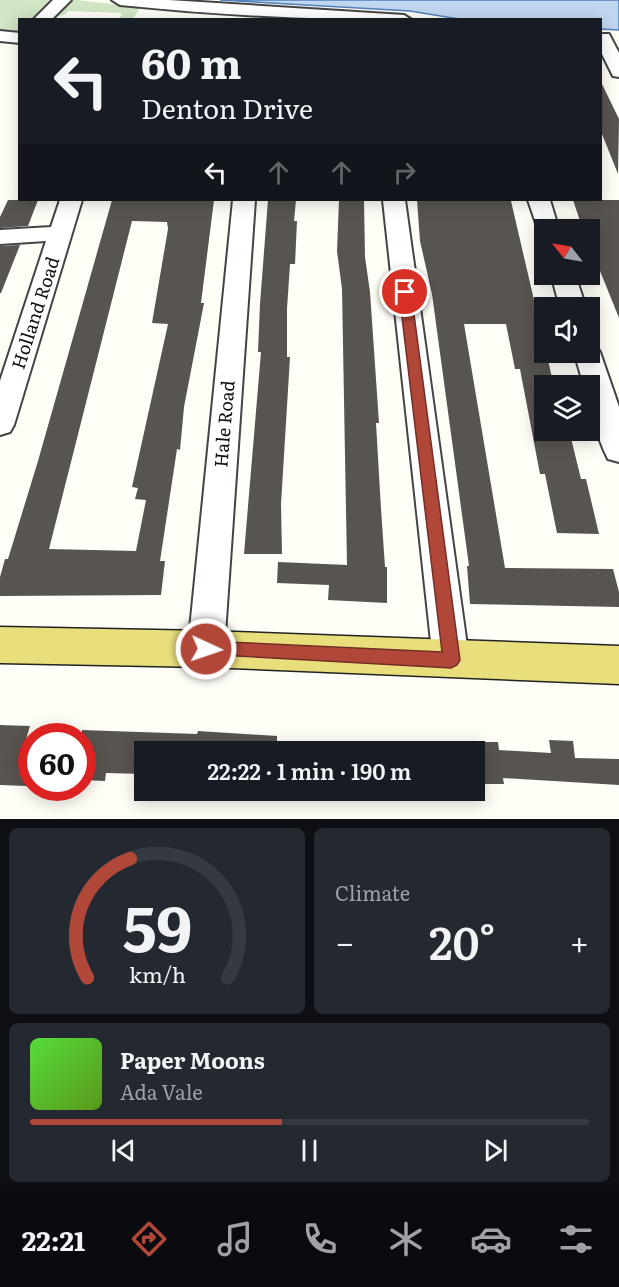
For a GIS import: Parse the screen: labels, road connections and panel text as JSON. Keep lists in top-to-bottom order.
{
  "streets": {
    "street": ["Holland Road", "Hale Road"]
  },
  "north": "top left",
  "page": {
    "turn": ["60 m", "Denton Drive"],
    "limit": "60",
    "trip": "22:22 · 1 min · 190 m",
    "tile": "Climate",
    "heat": ["−", "20°", "+"],
    "song": ["Paper Moons", "Ada Vale"],
    "tabs": "22:21",
    "gauge": ["59", "km/h"]
  }
}
